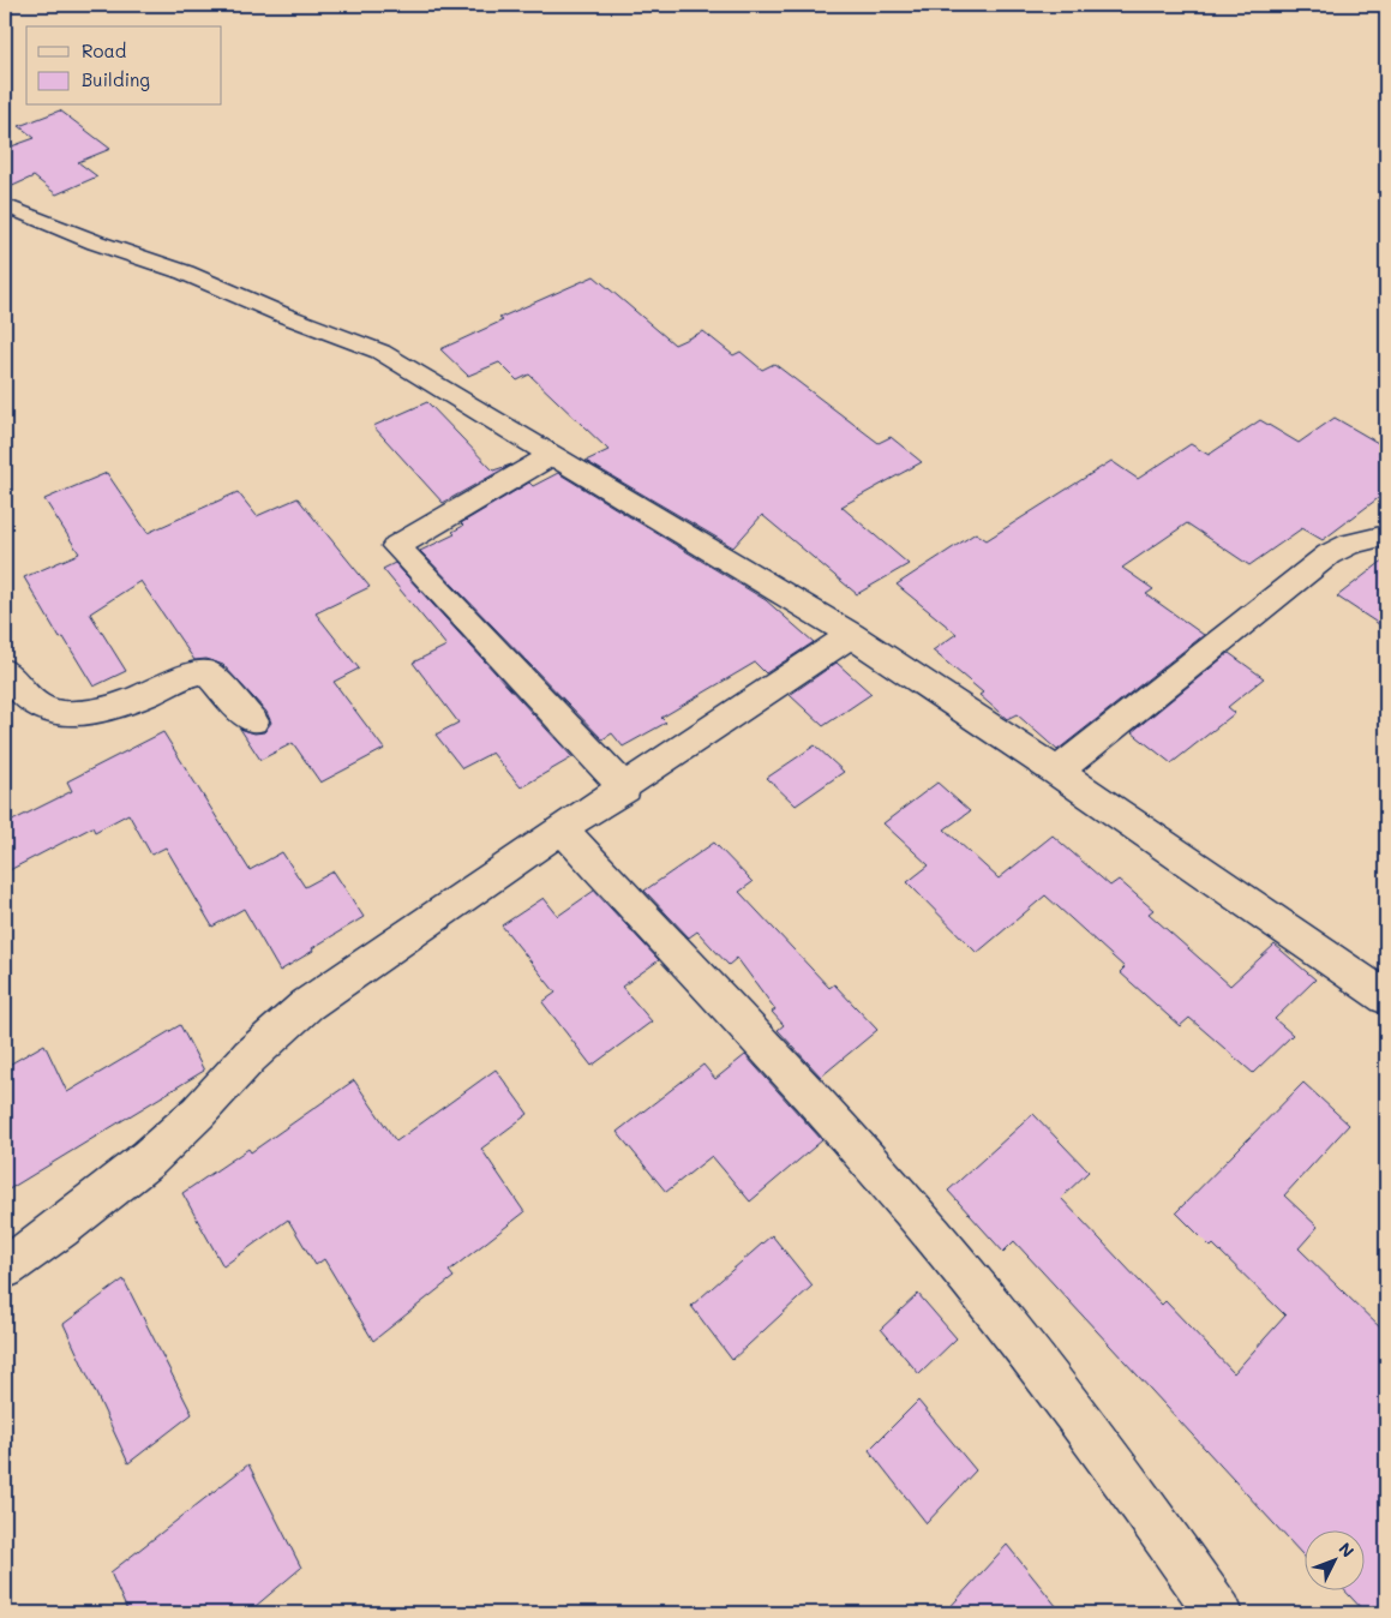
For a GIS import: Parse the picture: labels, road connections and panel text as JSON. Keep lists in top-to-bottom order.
{
  "legend": ["Road", "Building"],
  "north": "top right"
}
